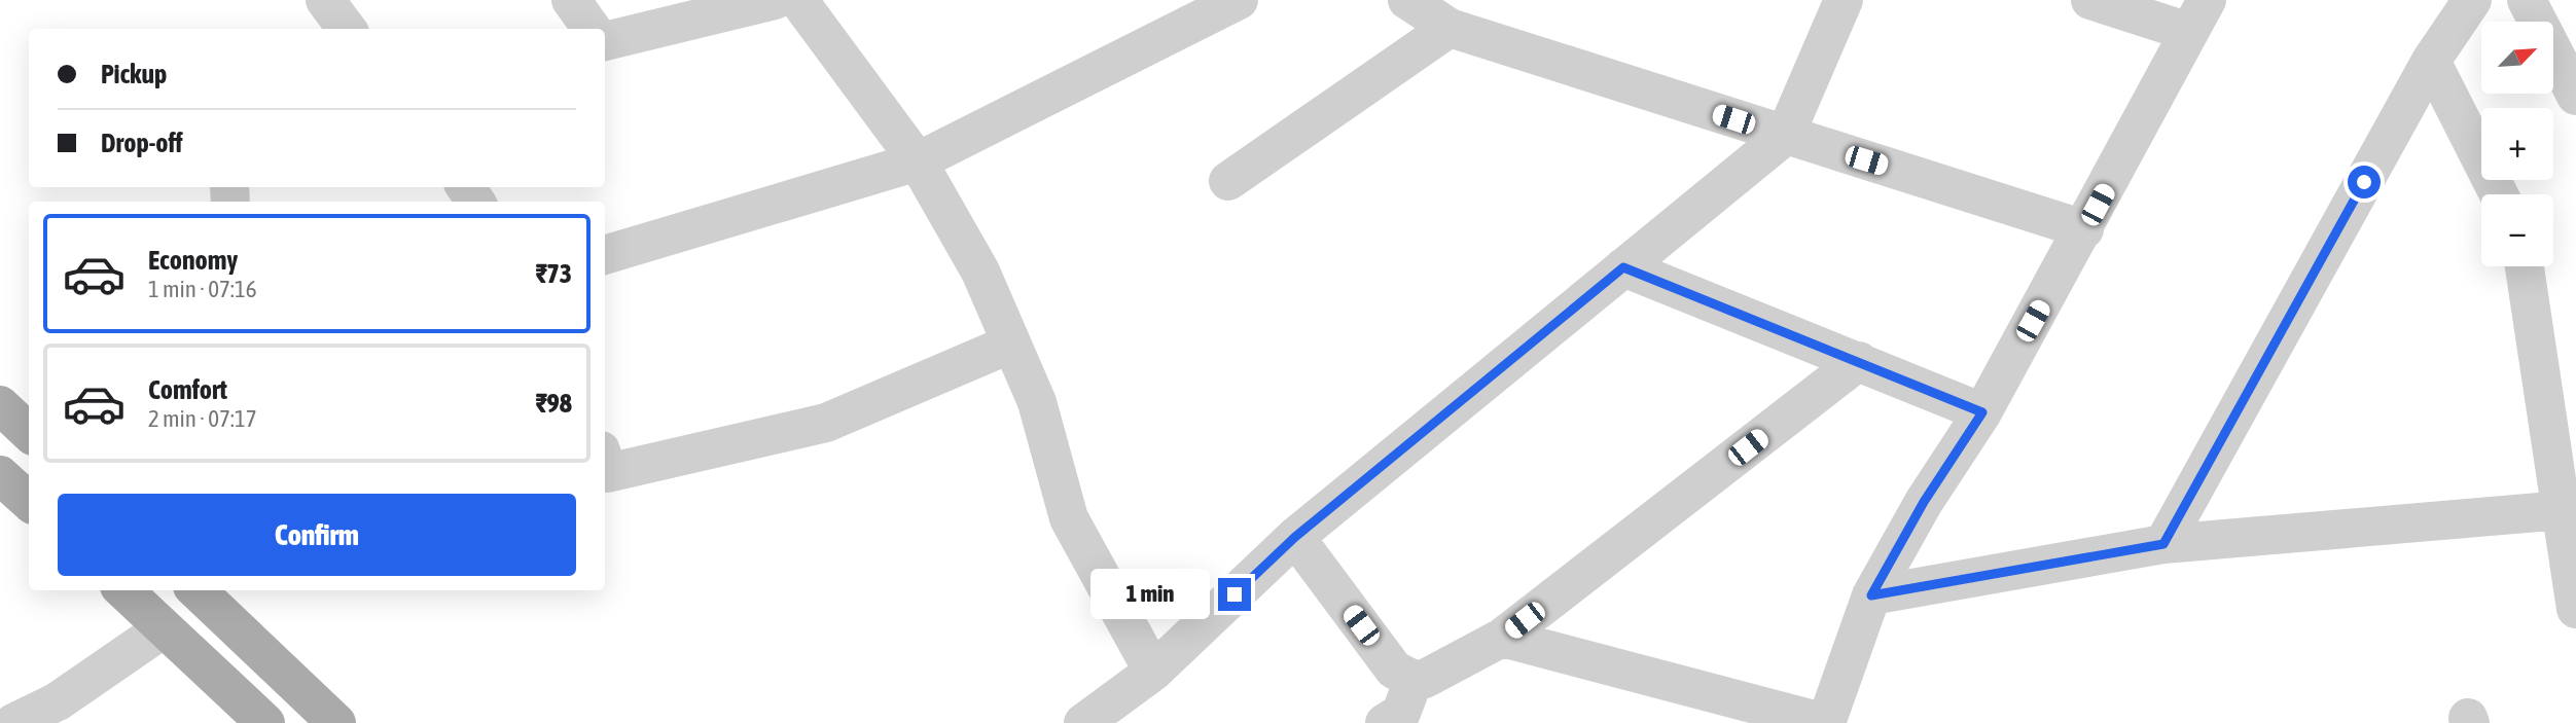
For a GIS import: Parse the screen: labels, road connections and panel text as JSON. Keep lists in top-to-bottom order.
{
  "north": "top right",
  "page": {
    "map_buttons": ["+", "−"],
    "banner": ["Pickup", "Drop-off"],
    "list": [
      {
        "name": "Economy",
        "note": "1 min · 07:16",
        "value": "₹73"
      },
      {
        "name": "Comfort",
        "note": "2 min · 07:17",
        "value": "₹98"
      }
    ],
    "buttons": "Confirm",
    "bubble": "1 min"
  }
}
